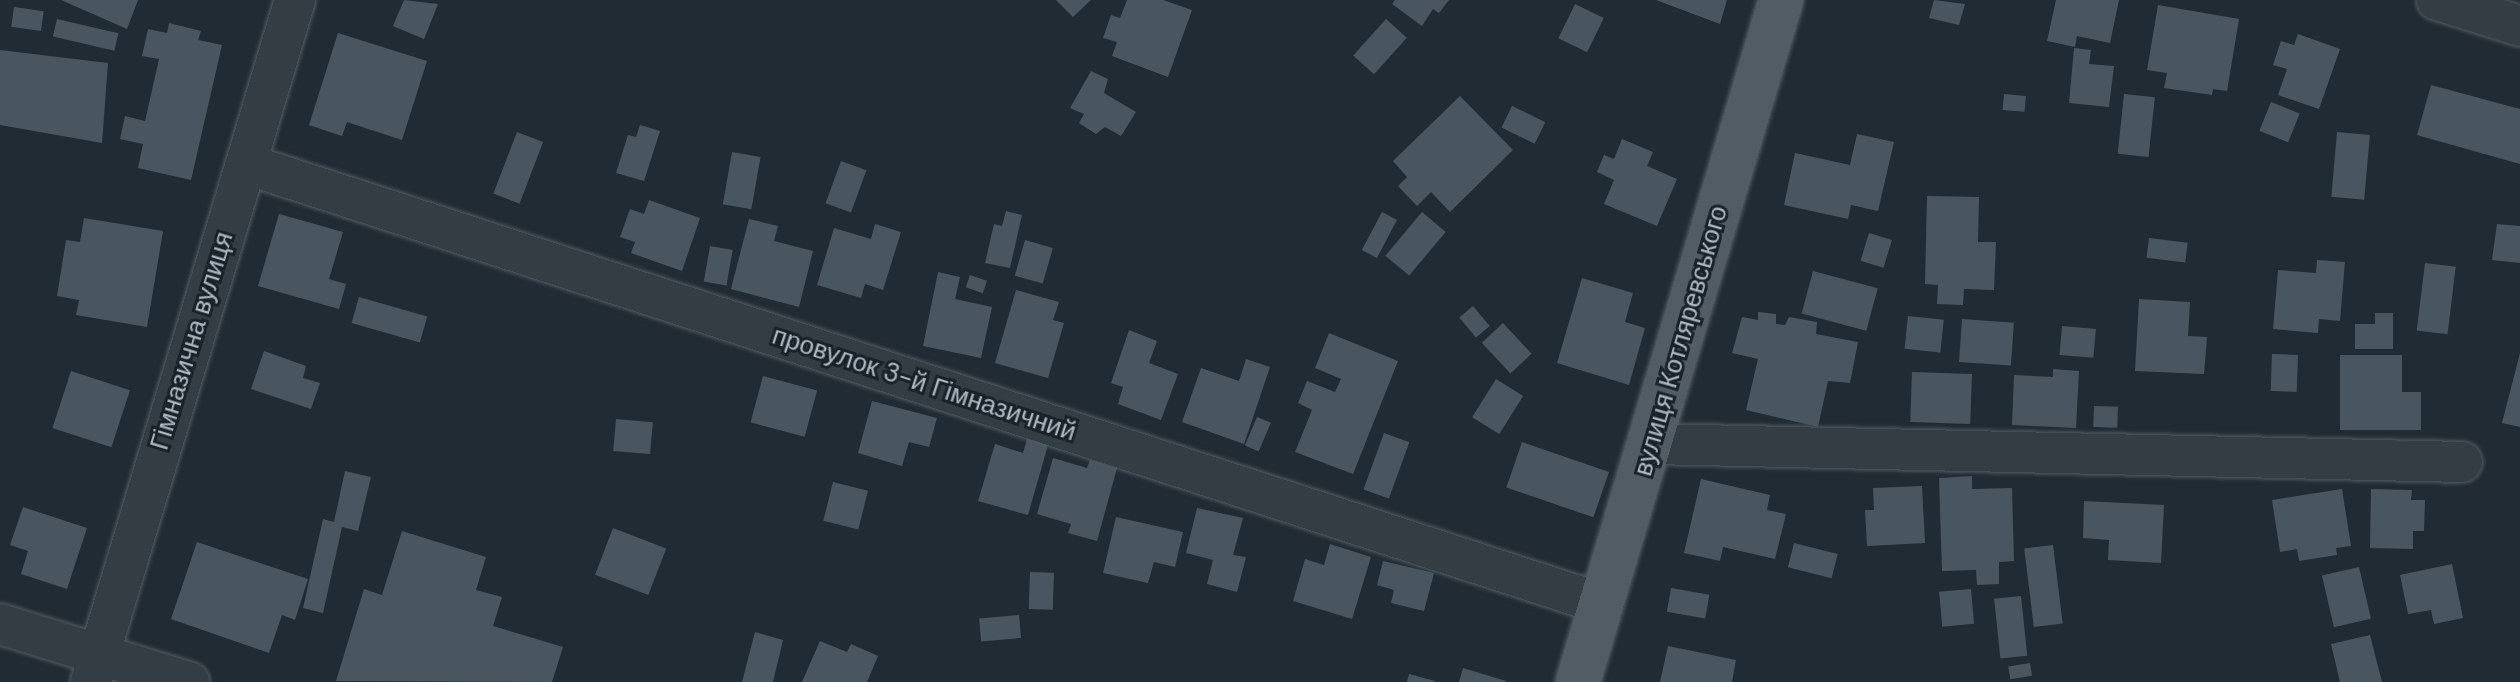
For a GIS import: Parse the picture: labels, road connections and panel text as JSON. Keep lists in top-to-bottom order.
{
  "streets": {
    "main road": ["вулиця Котляревського"],
    "street": ["Гімназична вулиця", "провулок 3-й Гімназичний"]
  },
  "crossings": [
    ["Гімназична вулиця", "провулок 3-й Гімназичний"],
    ["вулиця Котляревського", "провулок 3-й Гімназичний"]
  ]
}
